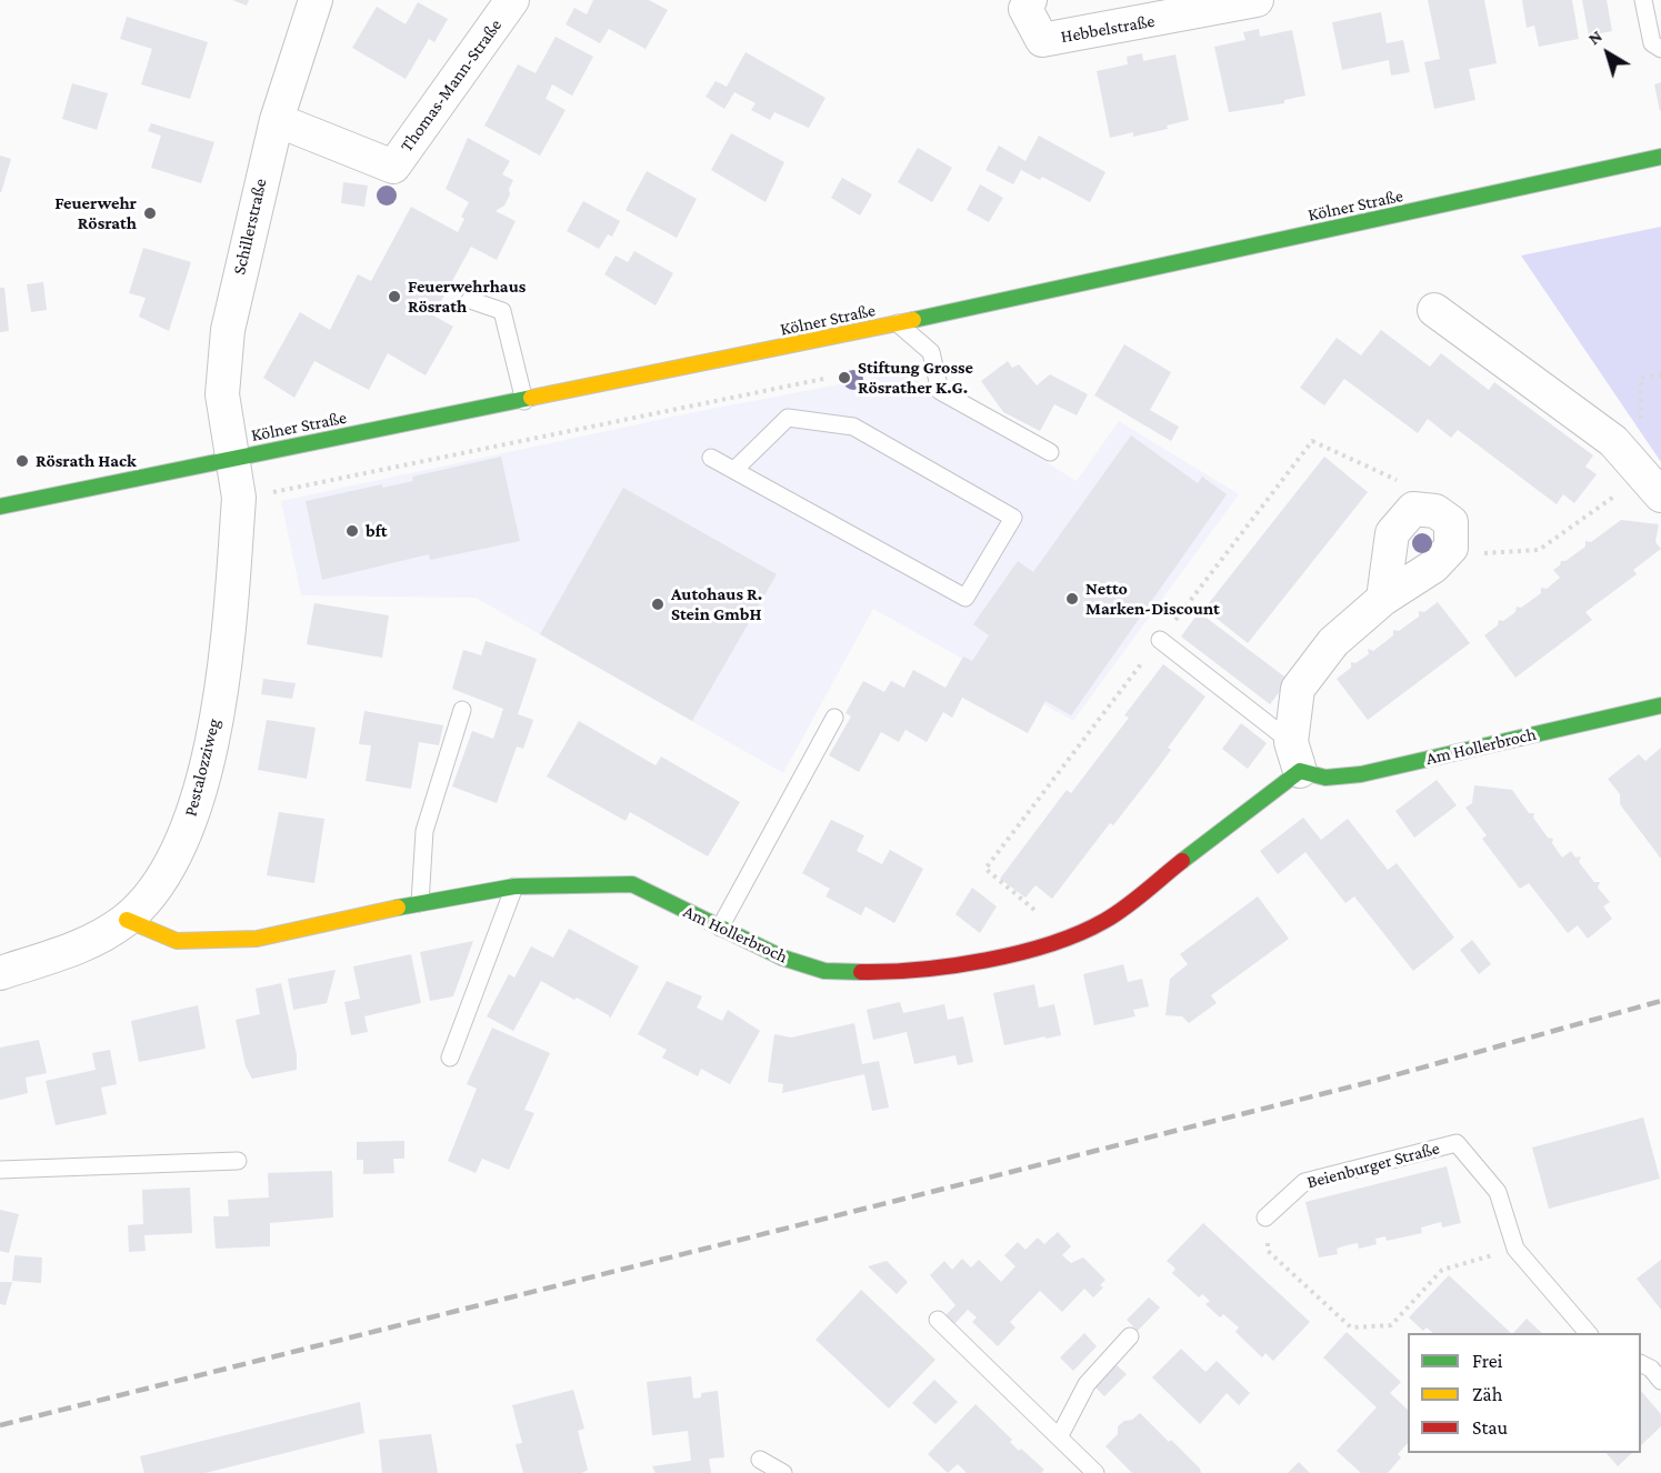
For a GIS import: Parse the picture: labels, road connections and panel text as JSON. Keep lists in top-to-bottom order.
{
  "streets": {
    "main road": ["Kölner Straße", "Am Hollerbroch"],
    "street": [
      "Hebbelstraße",
      "Thomas-Mann-Straße",
      "Schillerstraße",
      "Pestalozziweg"
    ],
    "lane": ["Beienburger Straße"]
  },
  "crossings": [
    ["Thomas-Mann-Straße", "Schillerstraße"],
    ["Kölner Straße", "Schillerstraße"],
    ["Kölner Straße", "Pestalozziweg"],
    ["Schillerstraße", "Pestalozziweg"],
    ["Am Hollerbroch", "Pestalozziweg"]
  ],
  "places": [
    "Feuerwehr Rösrath",
    "Feuerwehrhaus Rösrath",
    "Stiftung Grosse Rösrather K.G.",
    "Rösrath Hack",
    "bft",
    "Netto Marken-Discount",
    "Autohaus R. Stein GmbH"
  ],
  "legend": ["Frei", "Zäh", "Stau"],
  "north": "top left"
}
